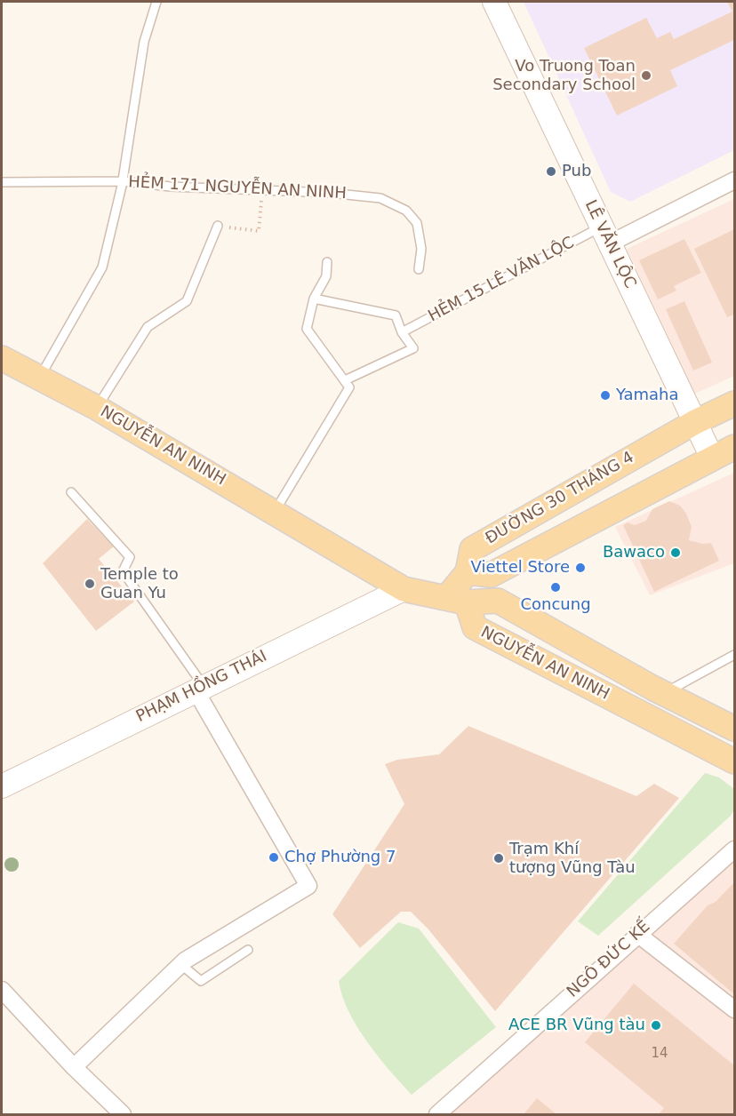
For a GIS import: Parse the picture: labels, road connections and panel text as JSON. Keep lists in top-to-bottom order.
{
  "streets": {
    "main road": ["NGUYỄN AN NINH", "ĐƯỜNG 30 THÁNG 4"],
    "street": ["LÊ VĂN LỘC", "PHẠM HỒNG THÁI", "NGÔ ĐỨC KẾ"],
    "lane": ["HẺM 171 NGUYỄN AN NINH", "HẺM 15 LÊ VĂN LỘC"]
  },
  "crossings": [
    ["LÊ VĂN LỘC", "HẺM 15 LÊ VĂN LỘC"],
    ["LÊ VĂN LỘC", "ĐƯỜNG 30 THÁNG 4"],
    ["NGUYỄN AN NINH", "PHẠM HỒNG THÁI"]
  ],
  "places": [
    "Vo Truong Toan Secondary School",
    "Pub",
    "Yamaha",
    "Bawaco",
    "Viettel Store",
    "Temple to Guan Yu",
    "Concung",
    "Chợ Phường 7",
    "Trạm Khí tượng Vũng Tàu",
    "ACE BR Vũng tàu"
  ],
  "house_numbers": ["14"]
}
